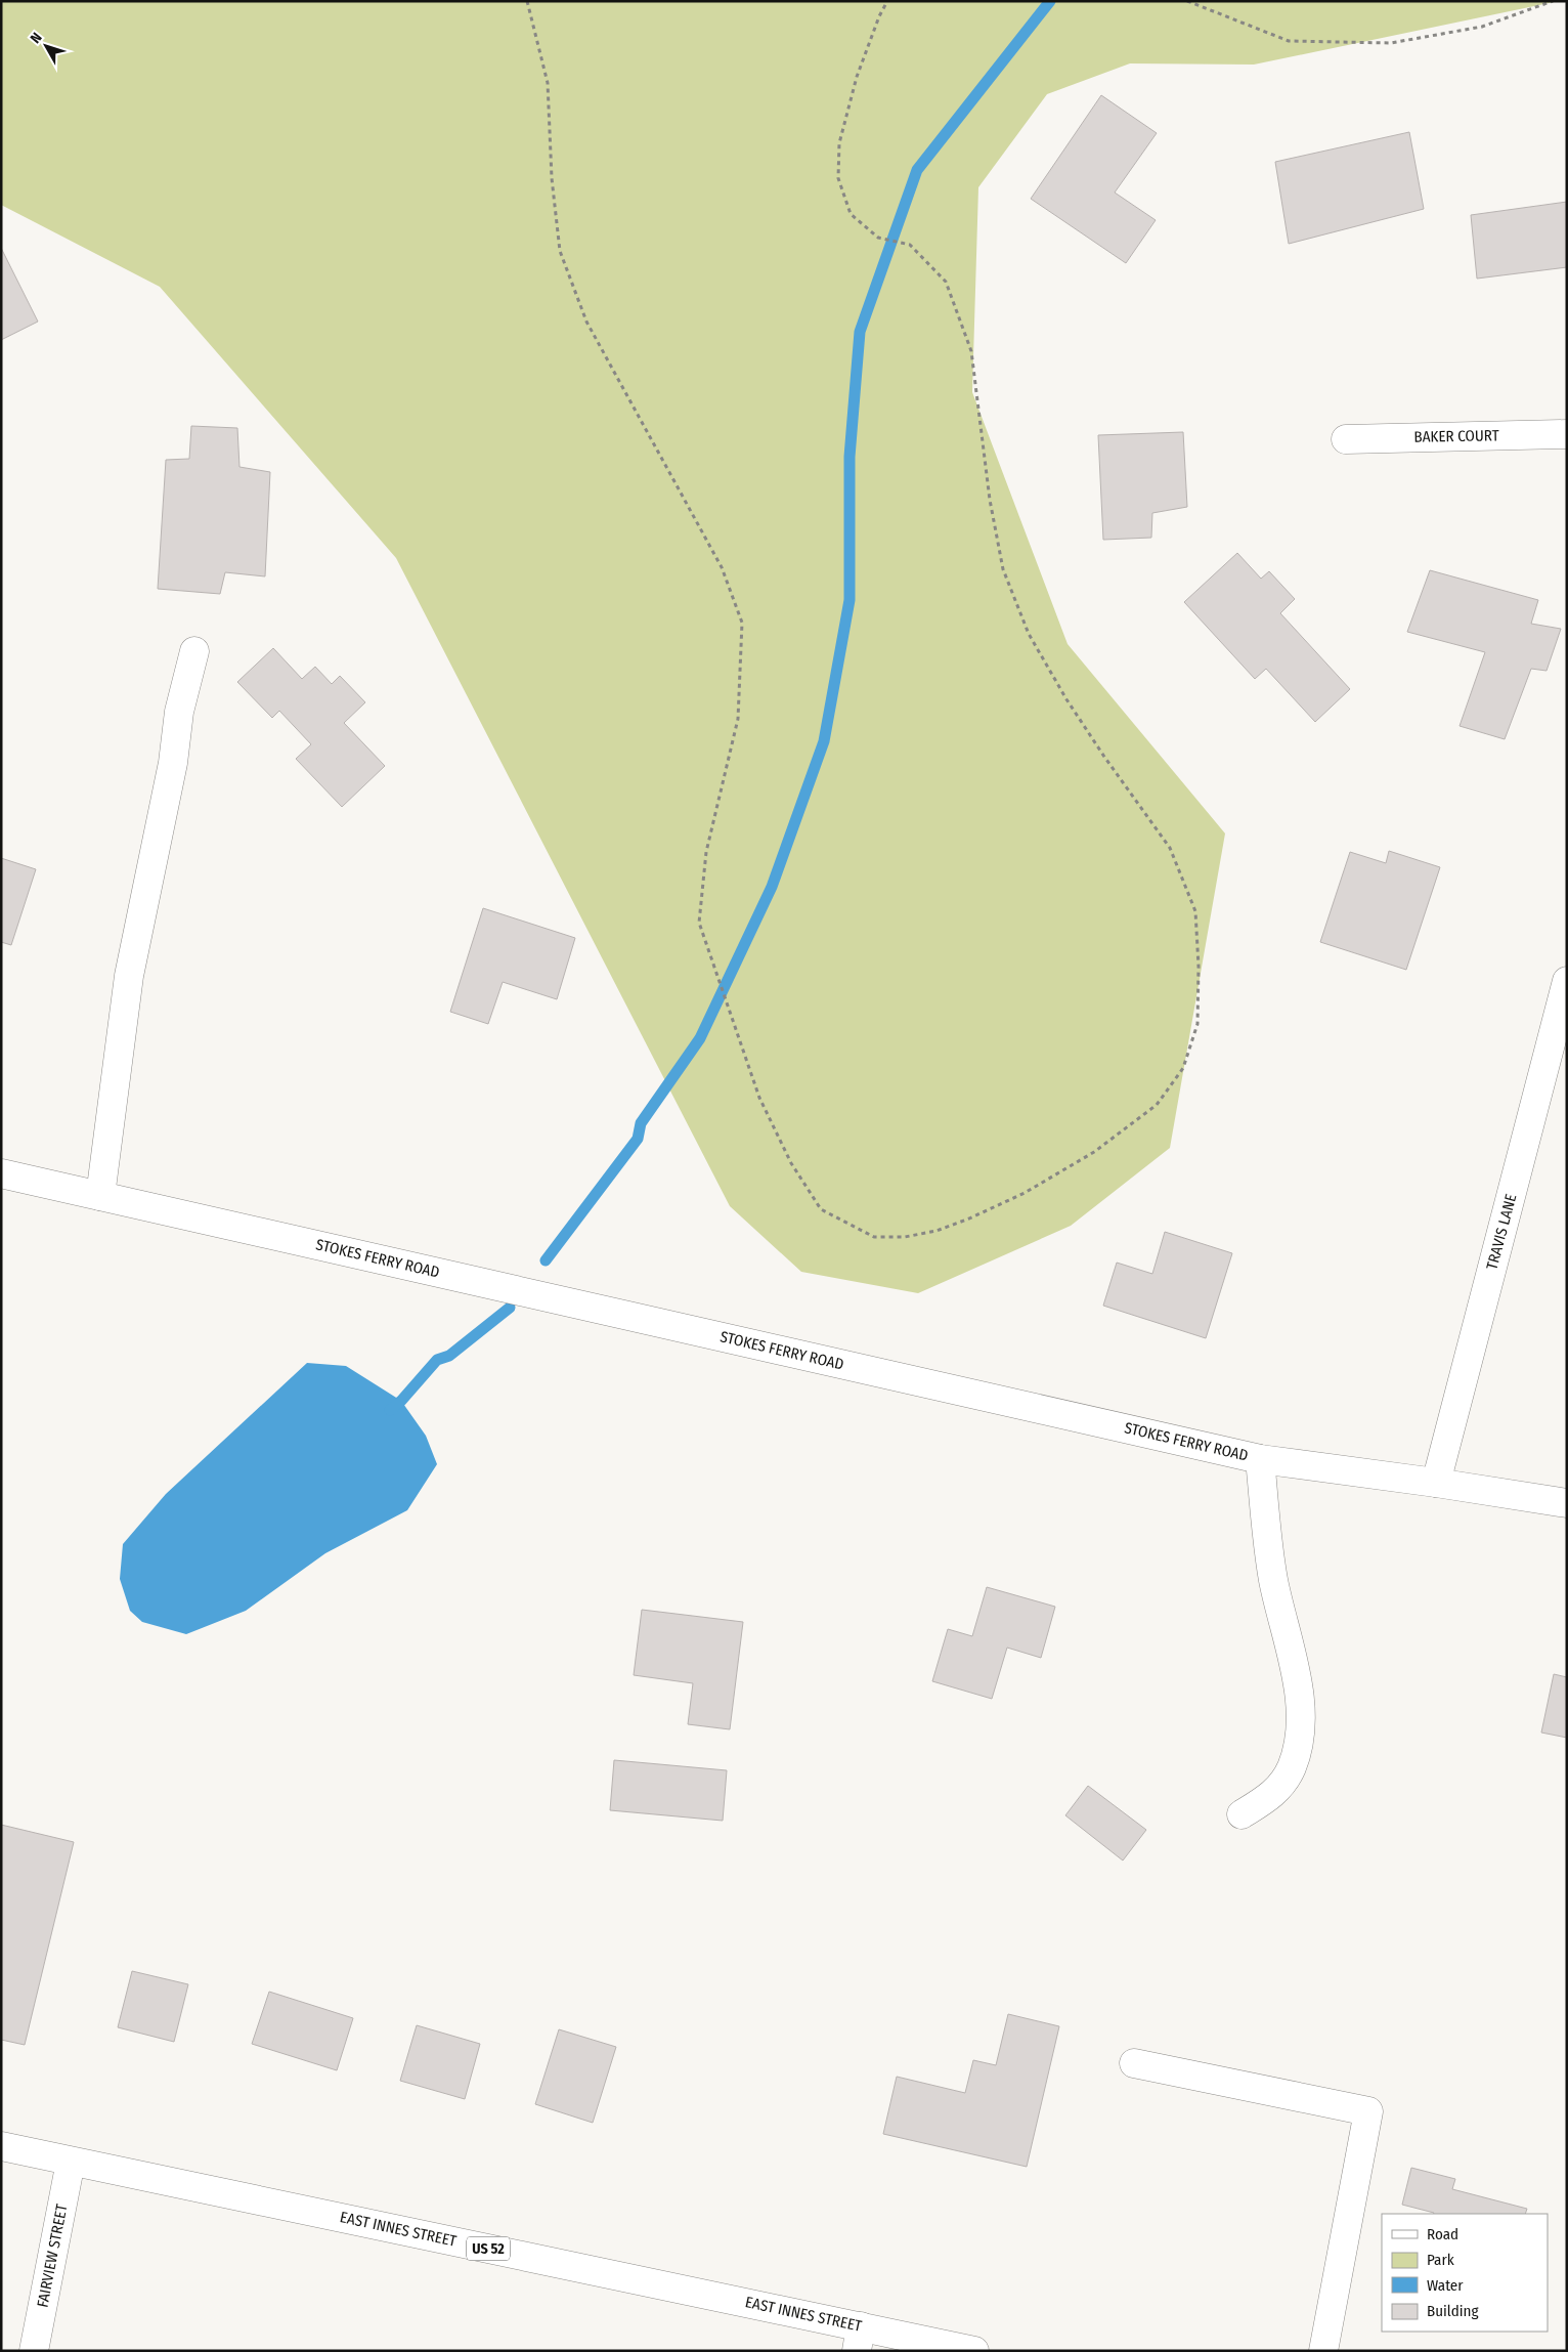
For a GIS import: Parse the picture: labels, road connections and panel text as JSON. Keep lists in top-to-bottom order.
{
  "streets": {
    "street": [
      "BAKER COURT",
      "TRAVIS LANE",
      "STOKES FERRY ROAD",
      "EAST INNES STREET",
      "US 52",
      "FAIRVIEW STREET"
    ]
  },
  "crossings": [
    ["TRAVIS LANE", "STOKES FERRY ROAD"],
    ["EAST INNES STREET", "FAIRVIEW STREET"]
  ],
  "legend": [
    "Road",
    "Park",
    "Water",
    "Building"
  ],
  "north": "top left"
}
